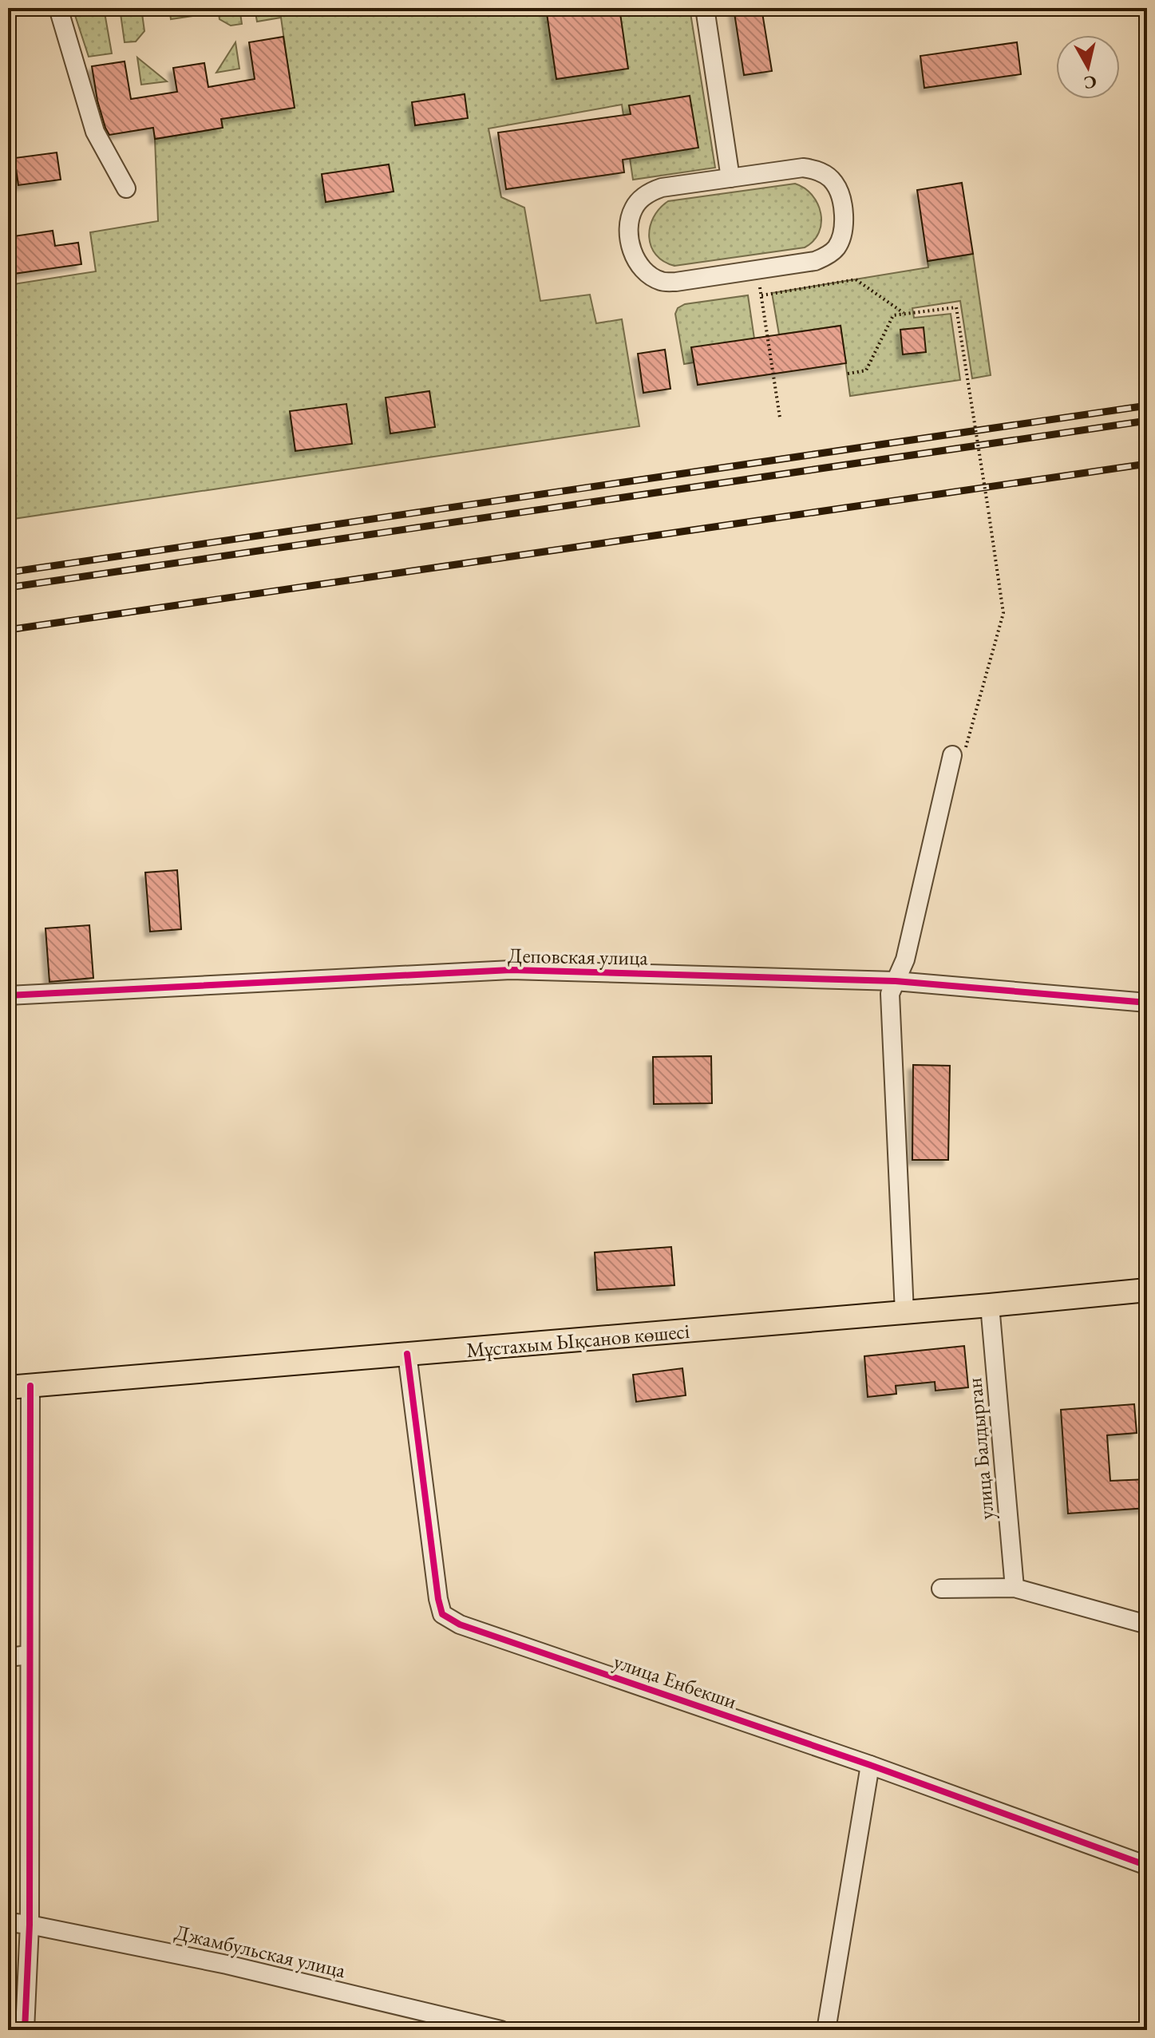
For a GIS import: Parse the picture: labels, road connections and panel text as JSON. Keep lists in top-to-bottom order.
{
  "streets": {
    "main road": ["Мұстахым Ықсанов көшесі"],
    "street": [
      "Деповская улица",
      "улица Балдырган",
      "улица Енбекши",
      "Джамбульская улица"
    ]
  },
  "crossings": [
    ["Мұстахым Ықсанов көшесі", "улица Балдырган"],
    ["Мұстахым Ықсанов көшесі", "улица Енбекши"]
  ],
  "north": "bottom"
}
